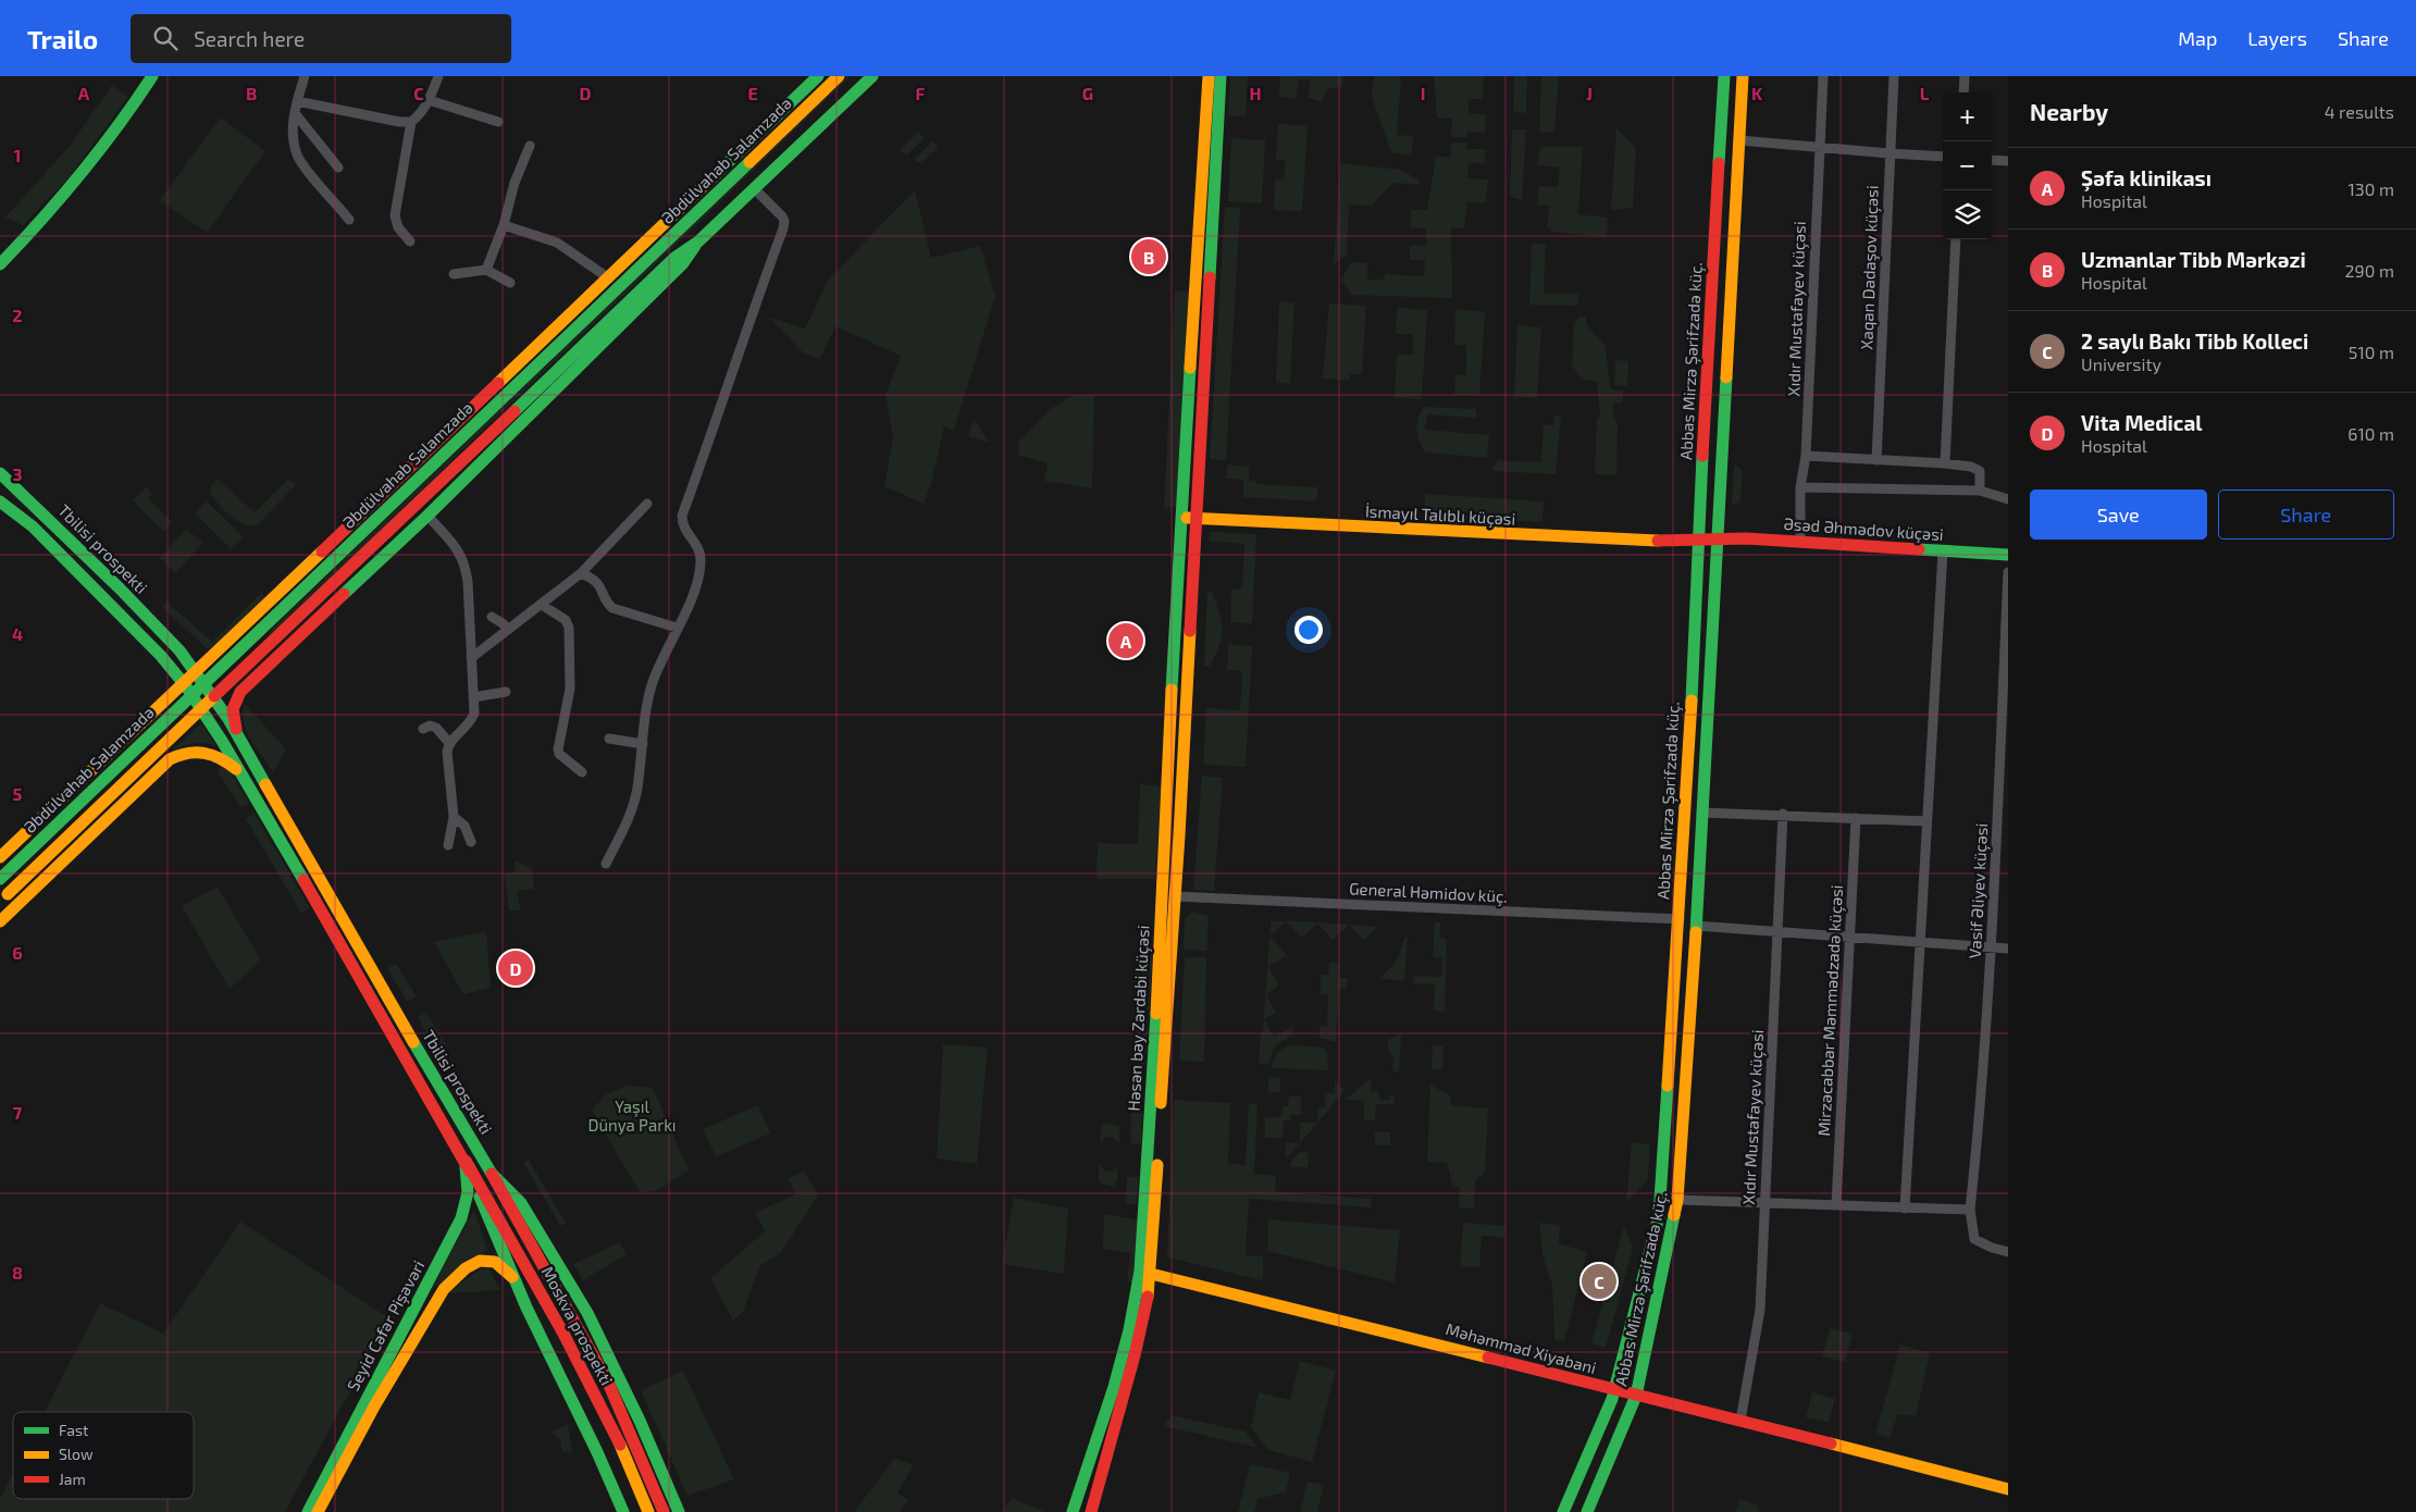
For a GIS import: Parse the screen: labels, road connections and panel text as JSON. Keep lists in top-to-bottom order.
{
  "streets": {
    "main road": [
      "Əbdülvahab Salamzadə",
      "Abbas Mirzə Şərifzadə küç.",
      "İsmayıl Talıblı küçəsi",
      "Əsəd Əhmədov küçəsi",
      "Tbilisi prospekti",
      "Həsən bəy Zərdabi küçəsi",
      "Seyid Cəfər Pişəvəri",
      "Moskva prospekti",
      "Məhəmməd Xiyabani"
    ],
    "street": [
      "Xaqan Dadaşov küçəsi",
      "Xıdır Mustafayev küçəsi",
      "Vasif Əliyev küçəsi",
      "General Həmidov küç.",
      "Mirzəcabbar Məmmədzadə küçəsi"
    ]
  },
  "crossings": [
    ["Əbdülvahab Salamzadə", "Tbilisi prospekti"],
    ["Xıdır Mustafayev küçəsi", "Əsəd Əhmədov küçəsi"],
    ["Xıdır Mustafayev küçəsi", "Məhəmməd Xiyabani"],
    ["Abbas Mirzə Şərifzadə küç.", "İsmayıl Talıblı küçəsi"],
    ["Abbas Mirzə Şərifzadə küç.", "Əsəd Əhmədov küçəsi"],
    ["Abbas Mirzə Şərifzadə küç.", "General Həmidov küç."],
    ["Abbas Mirzə Şərifzadə küç.", "Məhəmməd Xiyabani"],
    ["İsmayıl Talıblı küçəsi", "Əsəd Əhmədov küçəsi"],
    ["İsmayıl Talıblı küçəsi", "Həsən bəy Zərdabi küçəsi"],
    ["Tbilisi prospekti", "Seyid Cəfər Pişəvəri"],
    ["Tbilisi prospekti", "Moskva prospekti"],
    ["General Həmidov küç.", "Həsən bəy Zərdabi küçəsi"],
    ["Həsən bəy Zərdabi küçəsi", "Məhəmməd Xiyabani"],
    ["Seyid Cəfər Pişəvəri", "Moskva prospekti"]
  ],
  "parks": ["Yaşıl Dünya Parkı"],
  "legend": ["Fast", "Slow", "Jam"],
  "page": {
    "header": "Trailo",
    "search": "Search here",
    "nav": ["Map", "Layers", "Share"],
    "heading": ["Nearby", "4 results"],
    "map_buttons": ["+", "−"],
    "list": [
      {
        "mark": "A",
        "name": "Şəfa klinikası",
        "note": "Hospital",
        "value": "130 m"
      },
      {
        "mark": "B",
        "name": "Uzmanlar Tibb Mərkəzi",
        "note": "Hospital",
        "value": "290 m"
      },
      {
        "mark": "C",
        "name": "2 saylı Bakı Tibb Kolleci",
        "note": "University",
        "value": "510 m"
      },
      {
        "mark": "D",
        "name": "Vita Medical",
        "note": "Hospital",
        "value": "610 m"
      }
    ],
    "pins": [
      "B",
      "A",
      "D",
      "C"
    ],
    "buttons": ["Save", "Share"]
  },
  "grid": {
    "columns": [
      "A",
      "B",
      "C",
      "D",
      "E",
      "F",
      "G",
      "H",
      "I",
      "J",
      "K",
      "L"
    ],
    "rows": [
      "1",
      "2",
      "3",
      "4",
      "5",
      "6",
      "7",
      "8"
    ]
  }
}
